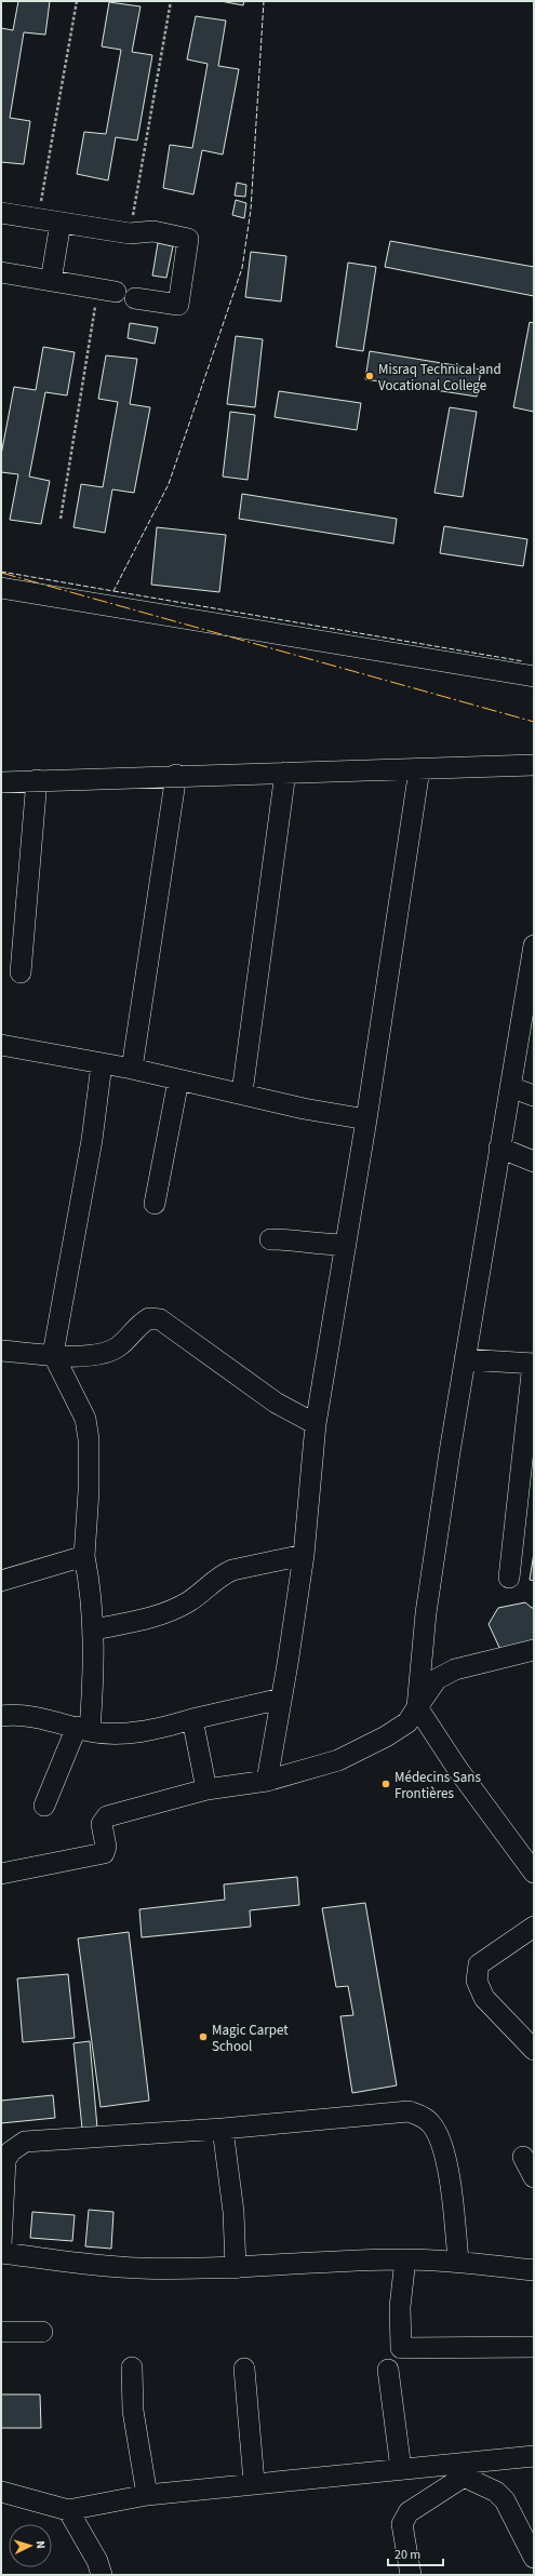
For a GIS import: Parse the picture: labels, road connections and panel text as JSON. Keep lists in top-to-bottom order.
{
  "places": ["Misraq Technical and Vocational College", "Médecins Sans Frontières", "Magic Carpet School"],
  "scale_bar": "20 m",
  "north": "right"
}
